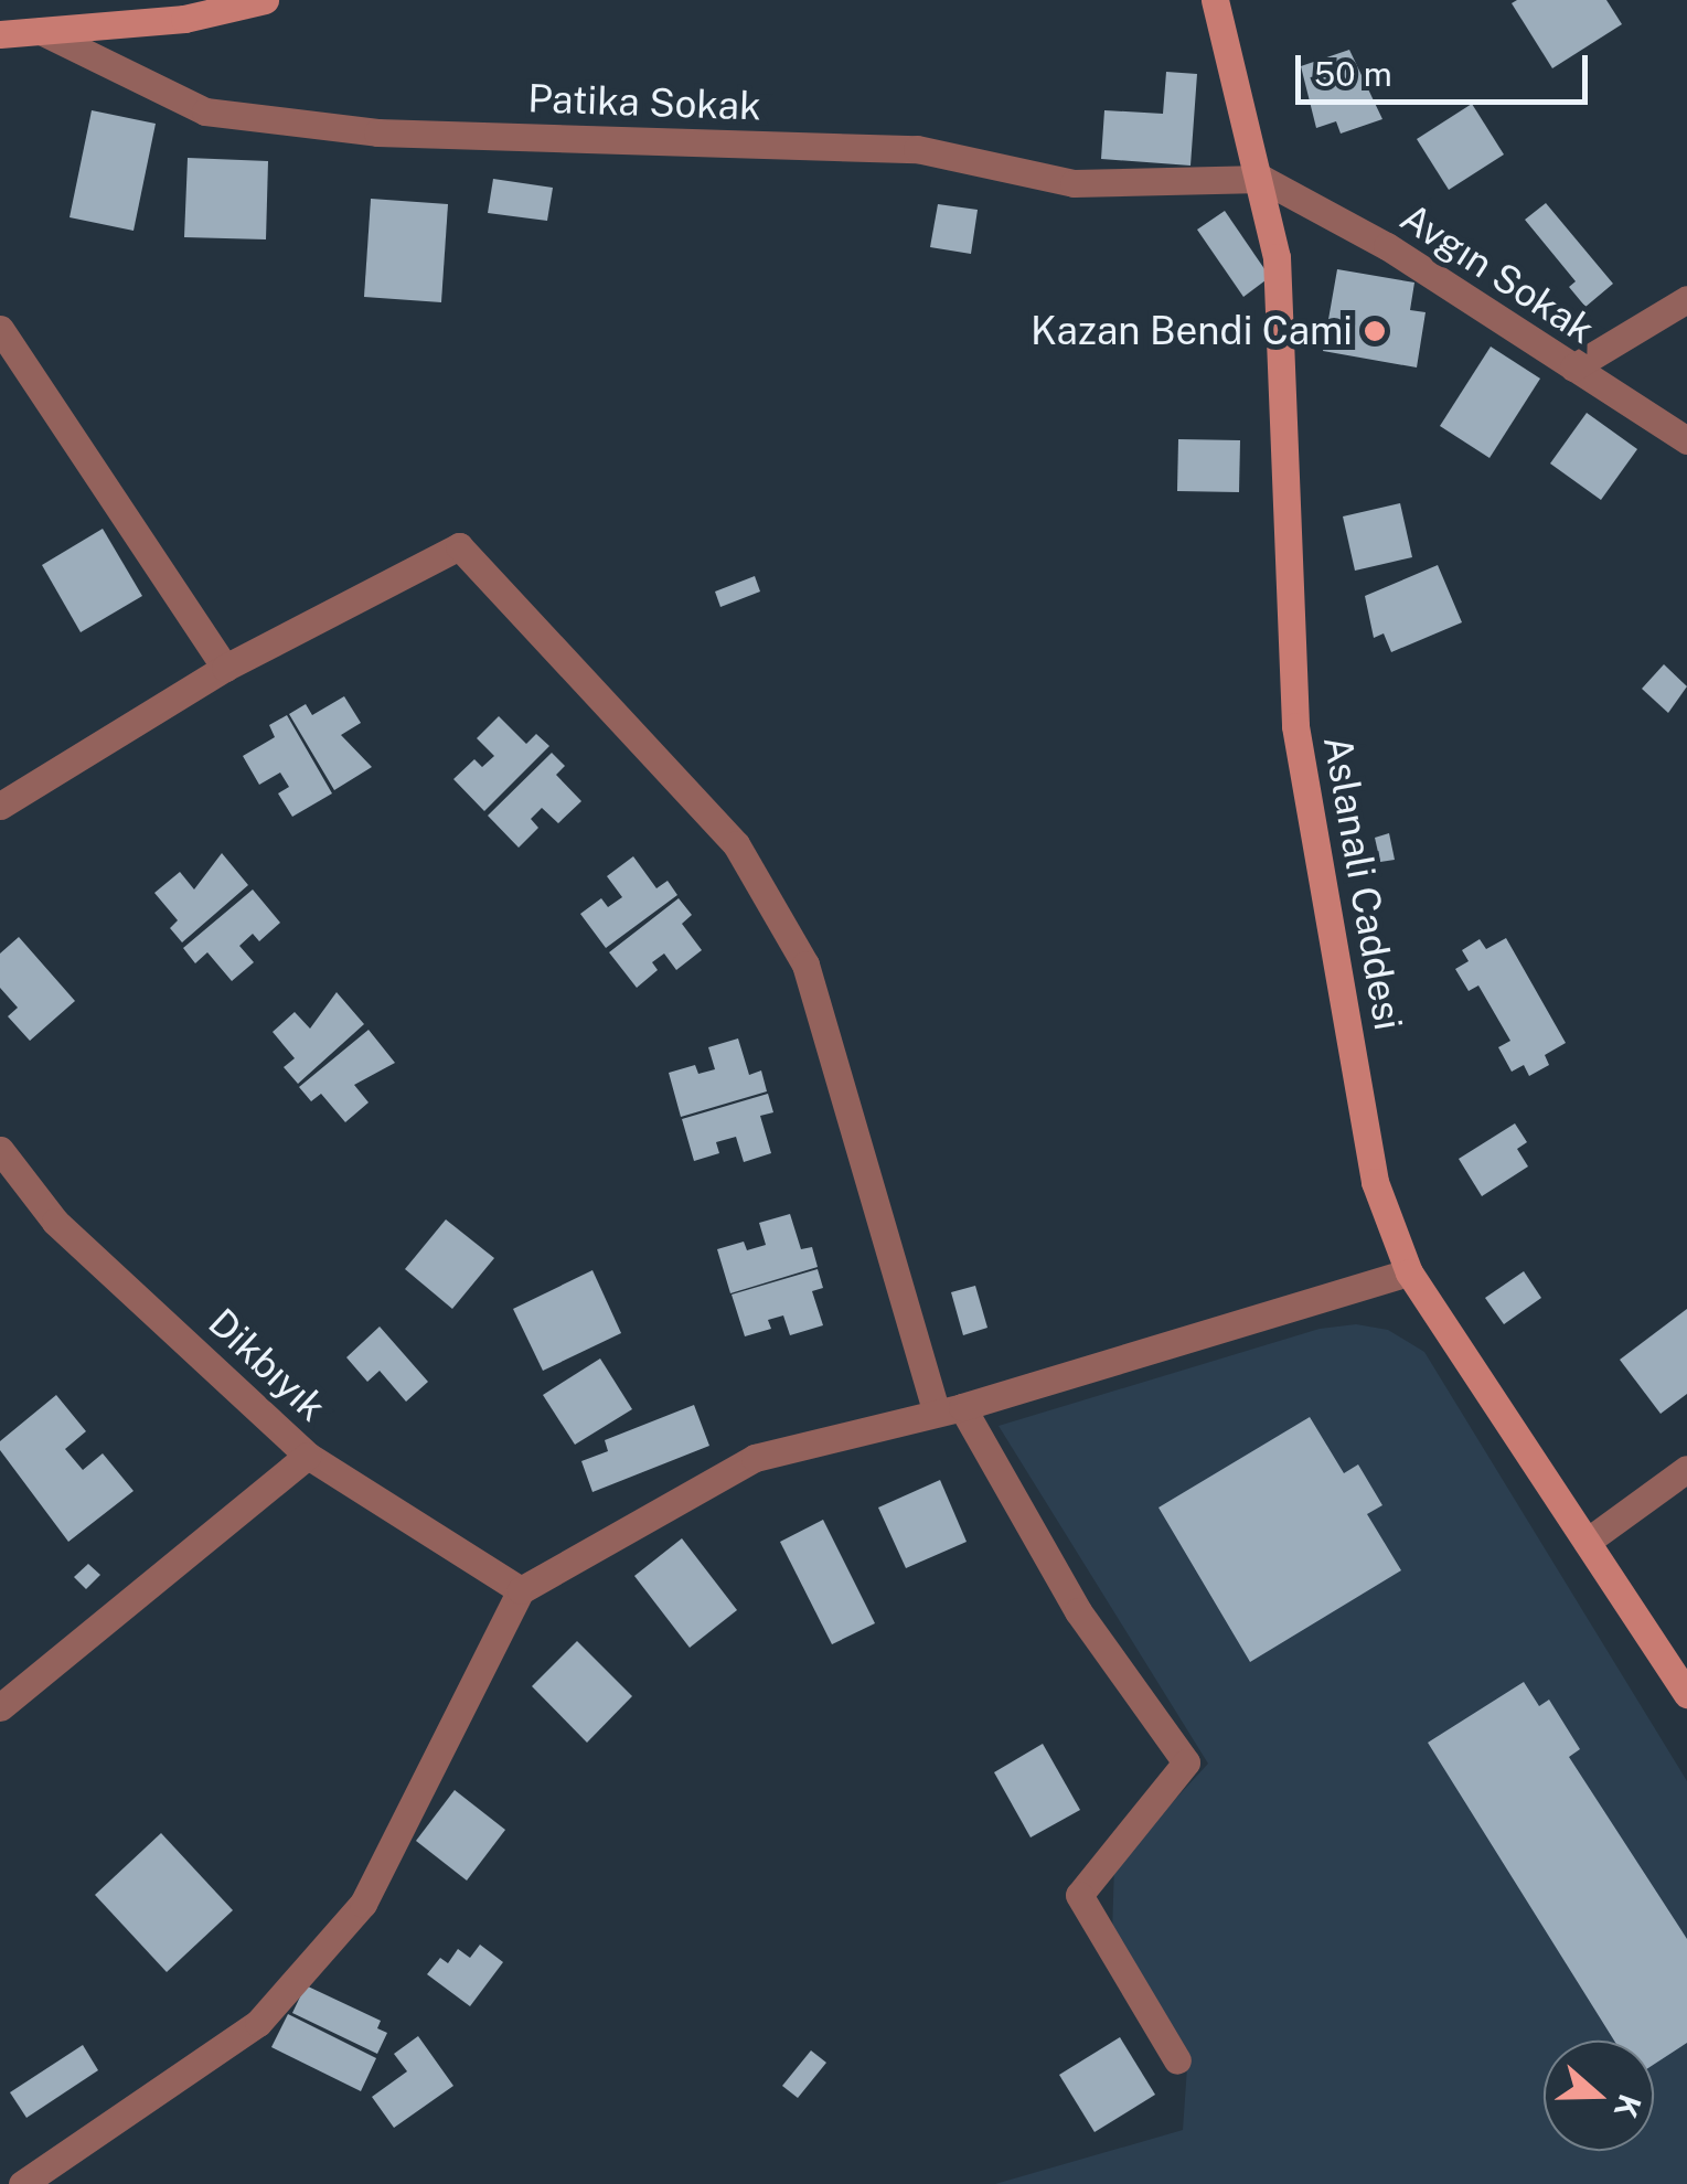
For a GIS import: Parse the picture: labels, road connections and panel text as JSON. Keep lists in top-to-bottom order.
{
  "streets": {
    "street": [
      "Patika Sokak",
      "Avgın Sokak",
      "Aslanali Caddesi",
      "Dikbıyık"
    ]
  },
  "crossings": [
    ["Patika Sokak", "Avgın Sokak"],
    ["Patika Sokak", "Aslanali Caddesi"],
    ["Avgın Sokak", "Aslanali Caddesi"]
  ],
  "places": ["Kazan Bendi Cami"],
  "scale_bar": "50 m",
  "north": "right"
}
